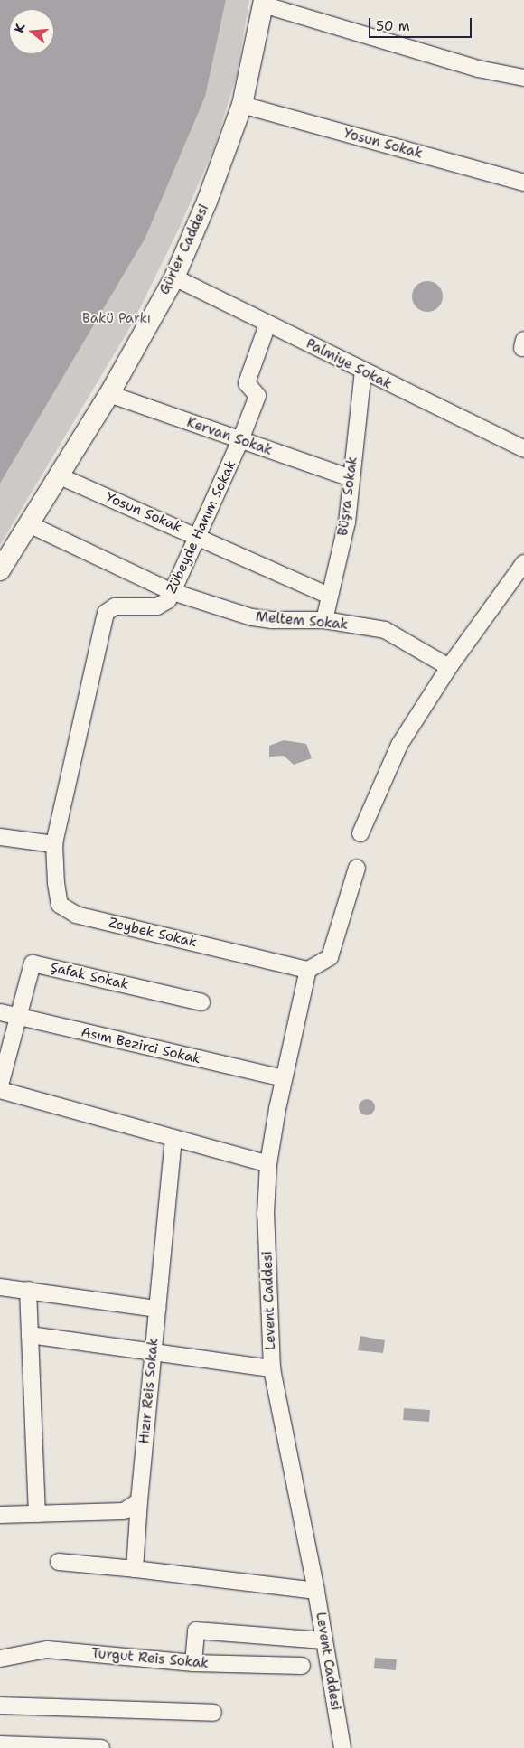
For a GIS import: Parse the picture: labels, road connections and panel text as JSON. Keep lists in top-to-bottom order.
{
  "streets": {
    "street": [
      "Yosun Sokak",
      "Gürler Caddesi",
      "Palmiye Sokak",
      "Kervan Sokak",
      "Büşra Sokak",
      "Zübeyde Hanım Sokak",
      "Meltem Sokak",
      "Zeybek Sokak",
      "Şafak Sokak",
      "Asım Bezirci Sokak",
      "Levent Caddesi",
      "Hızır Reis Sokak",
      "Turgut Reis Sokak"
    ]
  },
  "crossings": [
    ["Yosun Sokak", "Gürler Caddesi"],
    ["Yosun Sokak", "Büşra Sokak"],
    ["Yosun Sokak", "Zübeyde Hanım Sokak"],
    ["Gürler Caddesi", "Palmiye Sokak"],
    ["Gürler Caddesi", "Kervan Sokak"],
    ["Gürler Caddesi", "Meltem Sokak"],
    ["Palmiye Sokak", "Büşra Sokak"],
    ["Palmiye Sokak", "Zübeyde Hanım Sokak"],
    ["Kervan Sokak", "Büşra Sokak"],
    ["Kervan Sokak", "Zübeyde Hanım Sokak"],
    ["Büşra Sokak", "Meltem Sokak"],
    ["Zübeyde Hanım Sokak", "Meltem Sokak"],
    ["Zübeyde Hanım Sokak", "Zeybek Sokak"],
    ["Zeybek Sokak", "Levent Caddesi"],
    ["Şafak Sokak", "Asım Bezirci Sokak"],
    ["Asım Bezirci Sokak", "Levent Caddesi"]
  ],
  "parks": ["Bakü Parkı"],
  "scale_bar": "50 m",
  "north": "left"
}
